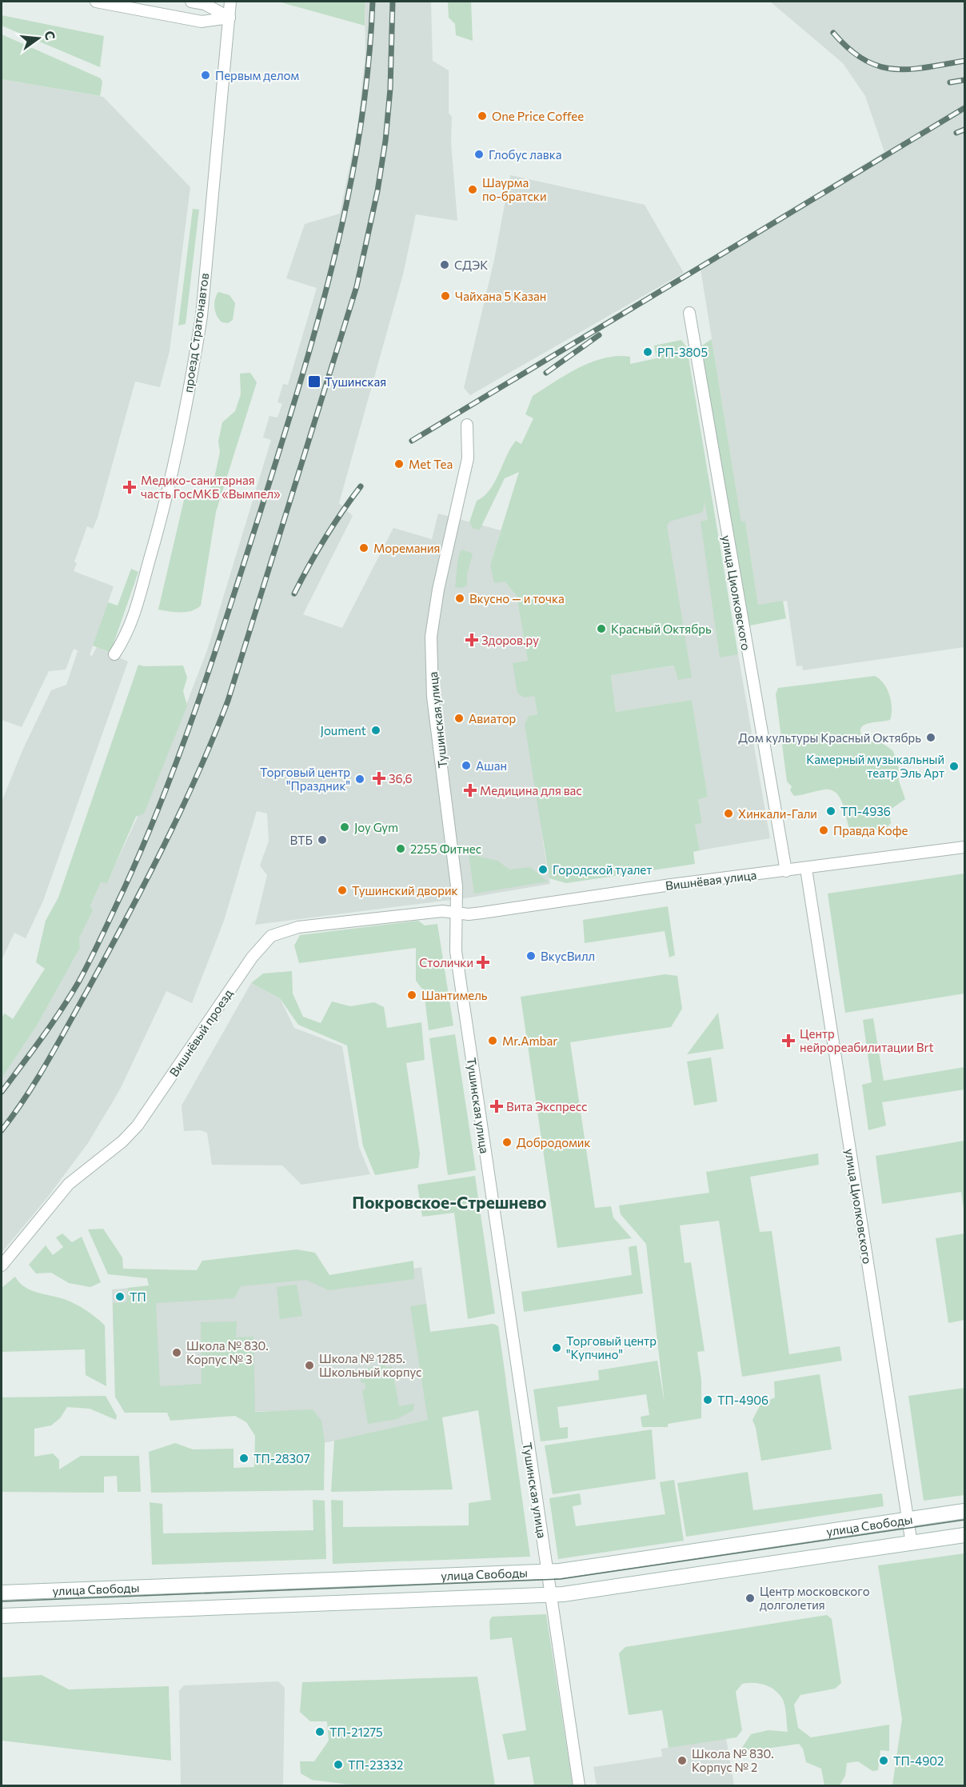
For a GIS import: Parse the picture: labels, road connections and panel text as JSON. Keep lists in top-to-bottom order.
{
  "streets": {
    "main road": ["улица Свободы"],
    "street": [
      "проезд Стратонавтов",
      "улица Циолковского",
      "Тушинская улица",
      "Вишнёвая улица",
      "Вишнёвый проезд"
    ]
  },
  "crossings": [
    ["улица Циолковского", "Вишнёвая улица"],
    ["улица Циолковского", "улица Свободы"],
    ["Тушинская улица", "Вишнёвая улица"],
    ["Тушинская улица", "Вишнёвый проезд"],
    ["Тушинская улица", "улица Свободы"],
    ["Вишнёвая улица", "Вишнёвый проезд"]
  ],
  "districts": ["Покровское-Стрешнево"],
  "places": {
    "other": [
      "Первым делом",
      "One Price Coffee",
      "Глобус лавка",
      "Шаурма по-братски",
      "СДЭК",
      "Чайхана 5 Казан",
      "РП-3805",
      "Met Tea",
      "Моремания",
      "Вкусно — и точка",
      "Красный Октябрь",
      "Авиатор",
      "Joument",
      "Дом культуры Красный Октябрь",
      "Ашан",
      "Камерный музыкальный театр Эль Арт",
      "Торговый центр \"Праздник\"",
      "ТП-4936",
      "Хинкали-Гали",
      "Joy Gym",
      "Правда Кофе",
      "ВТБ",
      "2255 Фитнес",
      "Городской туалет",
      "Тушинский дворик",
      "ВкусВилл",
      "Шантимель",
      "Mr.Ambar",
      "Добродомик",
      "ТП",
      "Торговый центр \"Купчино\"",
      "Школа № 830. Корпус № 3",
      "Школа № 1285. Школьный корпус",
      "ТП-4906",
      "ТП-28307",
      "Центр московского долголетия",
      "ТП-21275",
      "Школа № 830. Корпус № 2",
      "ТП-4902",
      "ТП-23332"
    ],
    "transit": ["Тушинская"],
    "health": [
      "Медико-санитарная часть ГосМКБ «Вымпел»",
      "Здоров.ру",
      "36,6",
      "Медицина для вас",
      "Столички",
      "Центр нейрореабилитации Brt",
      "Вита Экспресс"
    ]
  },
  "north": "right"
}
